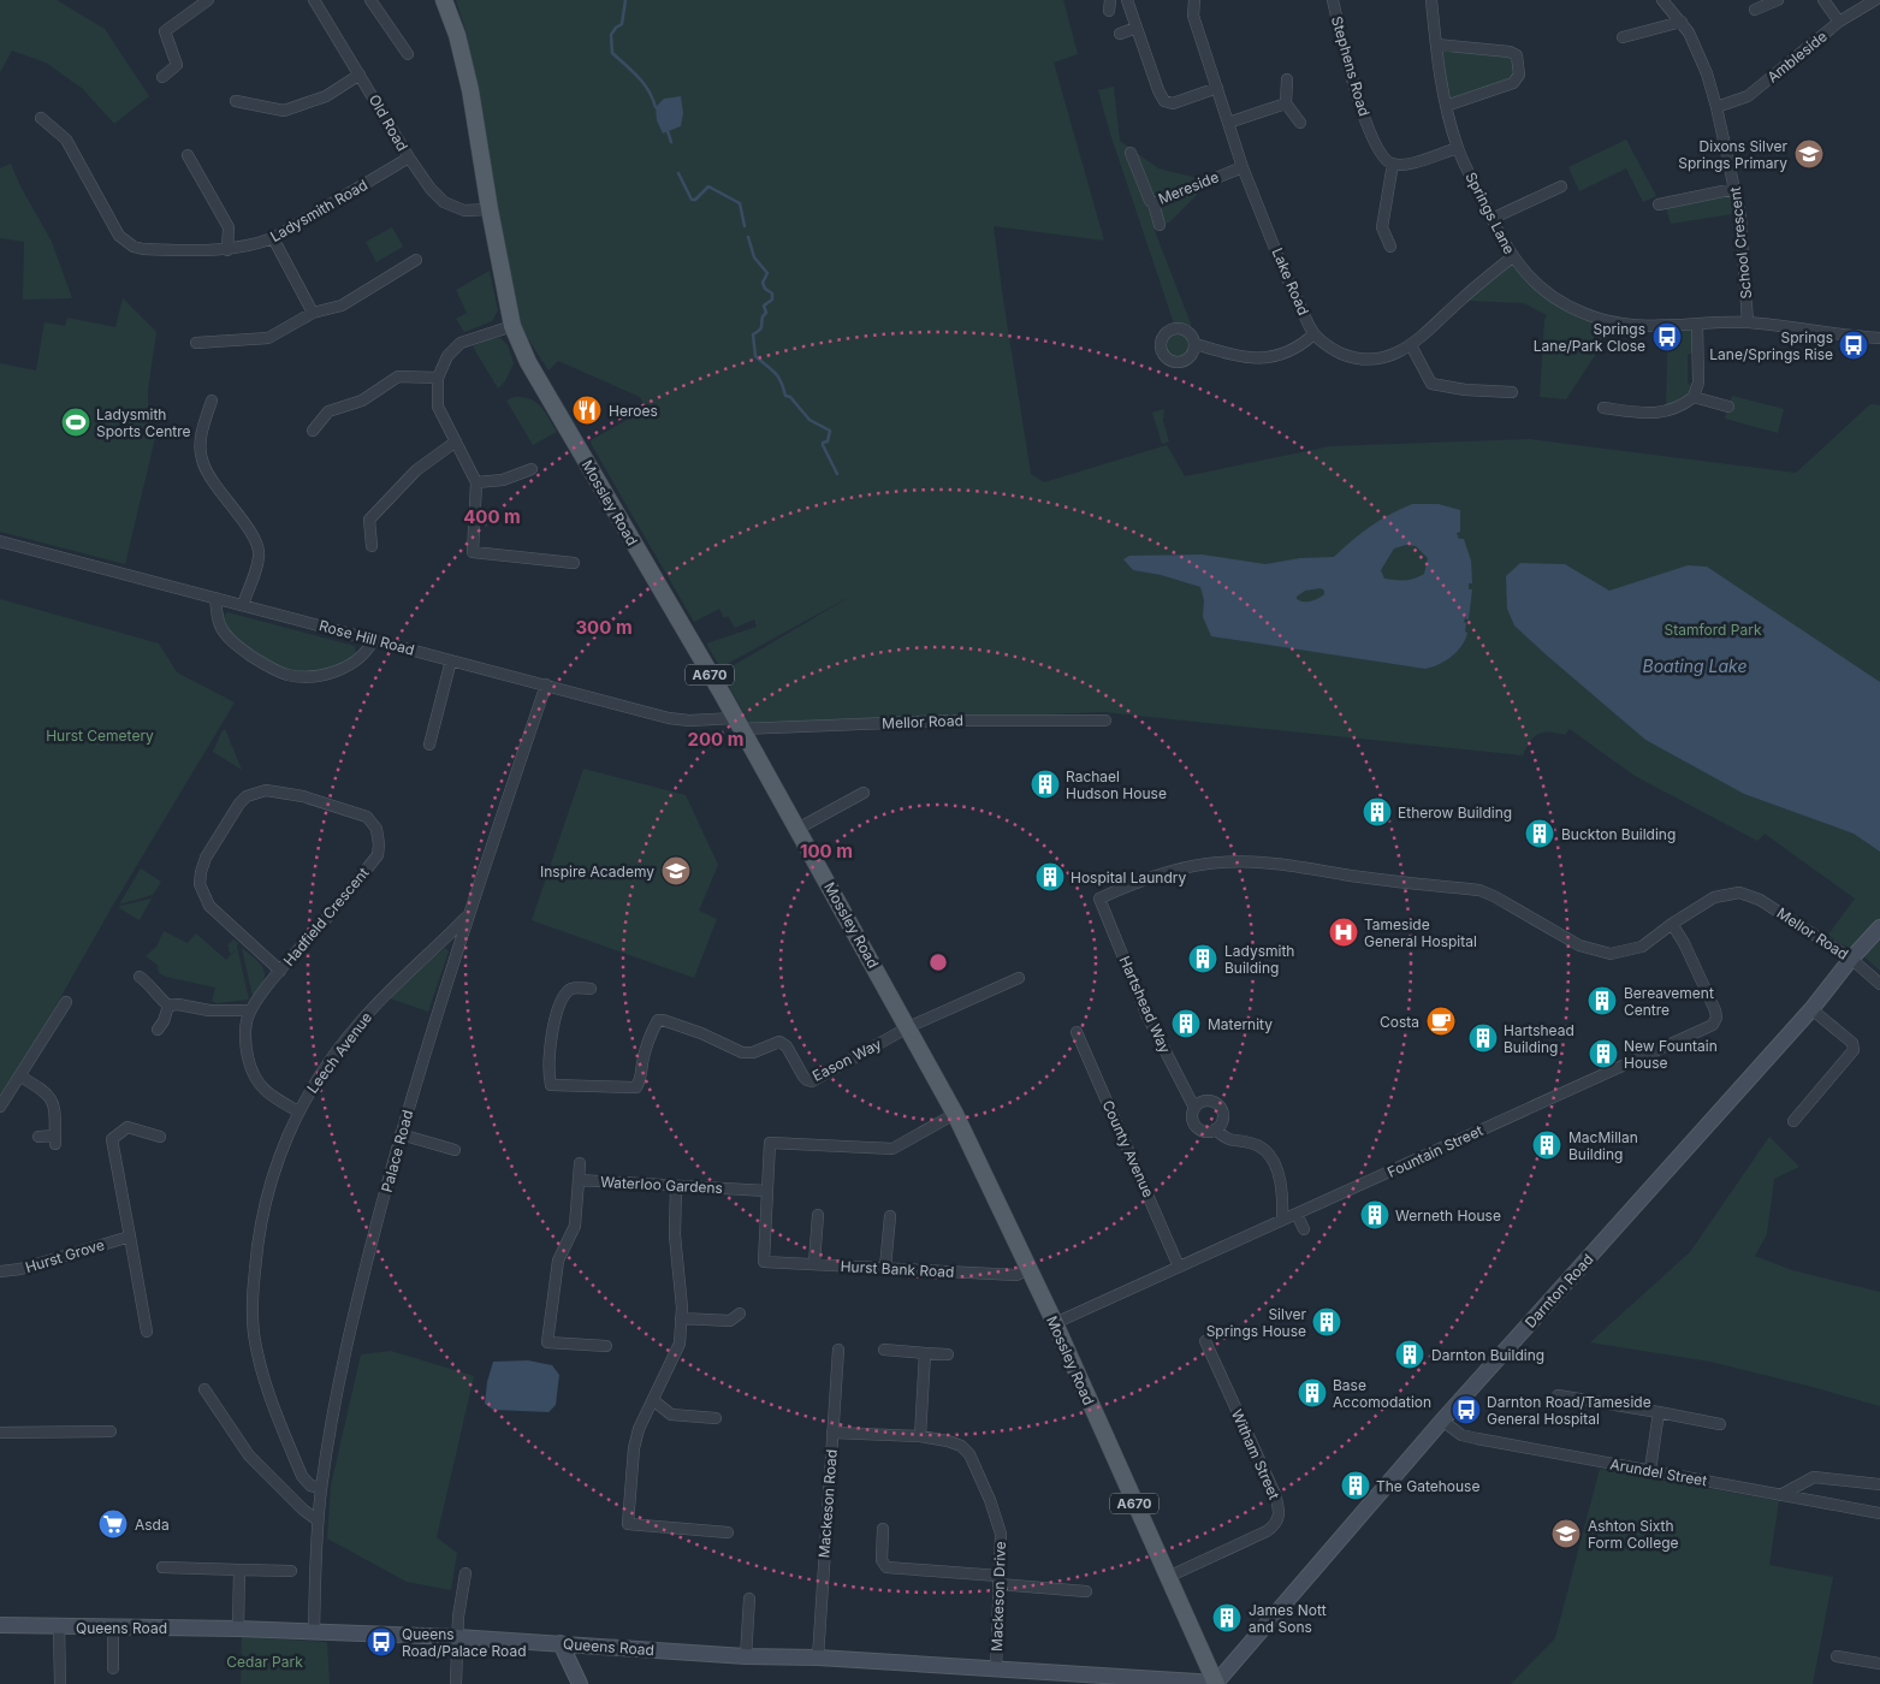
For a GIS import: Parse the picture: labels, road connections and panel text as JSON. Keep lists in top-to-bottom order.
{
  "streets": {
    "main road": [
      "Mossley Road",
      "A670",
      "Darnton Road",
      "Queens Road"
    ],
    "street": [
      "Ambleside",
      "Stephens Road",
      "Old Road",
      "Mereside",
      "Ladysmith Road",
      "Springs Lane",
      "School Crescent",
      "Lake Road",
      "Rose Hill Road",
      "Mellor Road",
      "Hadfield Crescent",
      "Hartshead Way",
      "Leech Avenue",
      "Eason Way",
      "County Avenue",
      "Palace Road",
      "Fountain Street",
      "Waterloo Gardens",
      "Hurst Grove",
      "Hurst Bank Road",
      "Witham Street",
      "Arundel Street",
      "Mackeson Road",
      "Mackeson Drive"
    ]
  },
  "crossings": [
    ["Ambleside", "School Crescent"],
    ["Old Road", "Ladysmith Road"],
    ["Old Road", "Mossley Road"],
    ["Mereside", "Lake Road"],
    ["Springs Lane", "School Crescent"],
    ["Springs Lane", "Lake Road"],
    ["Mossley Road", "Rose Hill Road"],
    ["Mossley Road", "Mellor Road"],
    ["Mossley Road", "Eason Way"],
    ["Mossley Road", "Fountain Street"],
    ["Mossley Road", "Hurst Bank Road"],
    ["Mossley Road", "Darnton Road"],
    ["Mossley Road", "Witham Street"],
    ["Mossley Road", "Queens Road"],
    ["Rose Hill Road", "Mellor Road"],
    ["Rose Hill Road", "Palace Road"],
    ["Mellor Road", "Hartshead Way"],
    ["Mellor Road", "Fountain Street"],
    ["Mellor Road", "Darnton Road"],
    ["Hadfield Crescent", "Leech Avenue"],
    ["Hartshead Way", "Fountain Street"],
    ["Leech Avenue", "Palace Road"],
    ["County Avenue", "Fountain Street"],
    ["Palace Road", "Queens Road"],
    ["Waterloo Gardens", "Hurst Bank Road"],
    ["Darnton Road", "Arundel Street"],
    ["Darnton Road", "Queens Road"],
    ["Mackeson Road", "Mackeson Drive"],
    ["Mackeson Road", "Queens Road"],
    ["Mackeson Drive", "Queens Road"]
  ],
  "water": ["Boating Lake"],
  "parks": ["Stamford Park", "Hurst Cemetery", "Cedar Park"],
  "places": {
    "school or university": ["Dixons Silver Springs Primary", "Inspire Academy", "Ashton Sixth Form College"],
    "bus stop": [
      "Springs Lane/Park Close",
      "Springs Lane/Springs Rise",
      "Darnton Road/Tameside General Hospital",
      "Queens Road/Palace Road"
    ],
    "restaurant": ["Heroes"],
    "sports": ["Ladysmith Sports Centre"],
    "building": [
      "Rachael Hudson House",
      "Etherow Building",
      "Buckton Building",
      "Hospital Laundry",
      "Ladysmith Building",
      "Bereavement Centre",
      "Maternity",
      "Hartshead Building",
      "New Fountain House",
      "MacMillan Building",
      "Werneth House",
      "Silver Springs House",
      "Darnton Building",
      "Base Accomodation",
      "The Gatehouse",
      "James Nott and Sons"
    ],
    "hospital": ["Tameside General Hospital"],
    "cafe": ["Costa"],
    "supermarket": ["Asda"]
  },
  "rings": [
    "400 m",
    "300 m",
    "200 m",
    "100 m"
  ]
}
